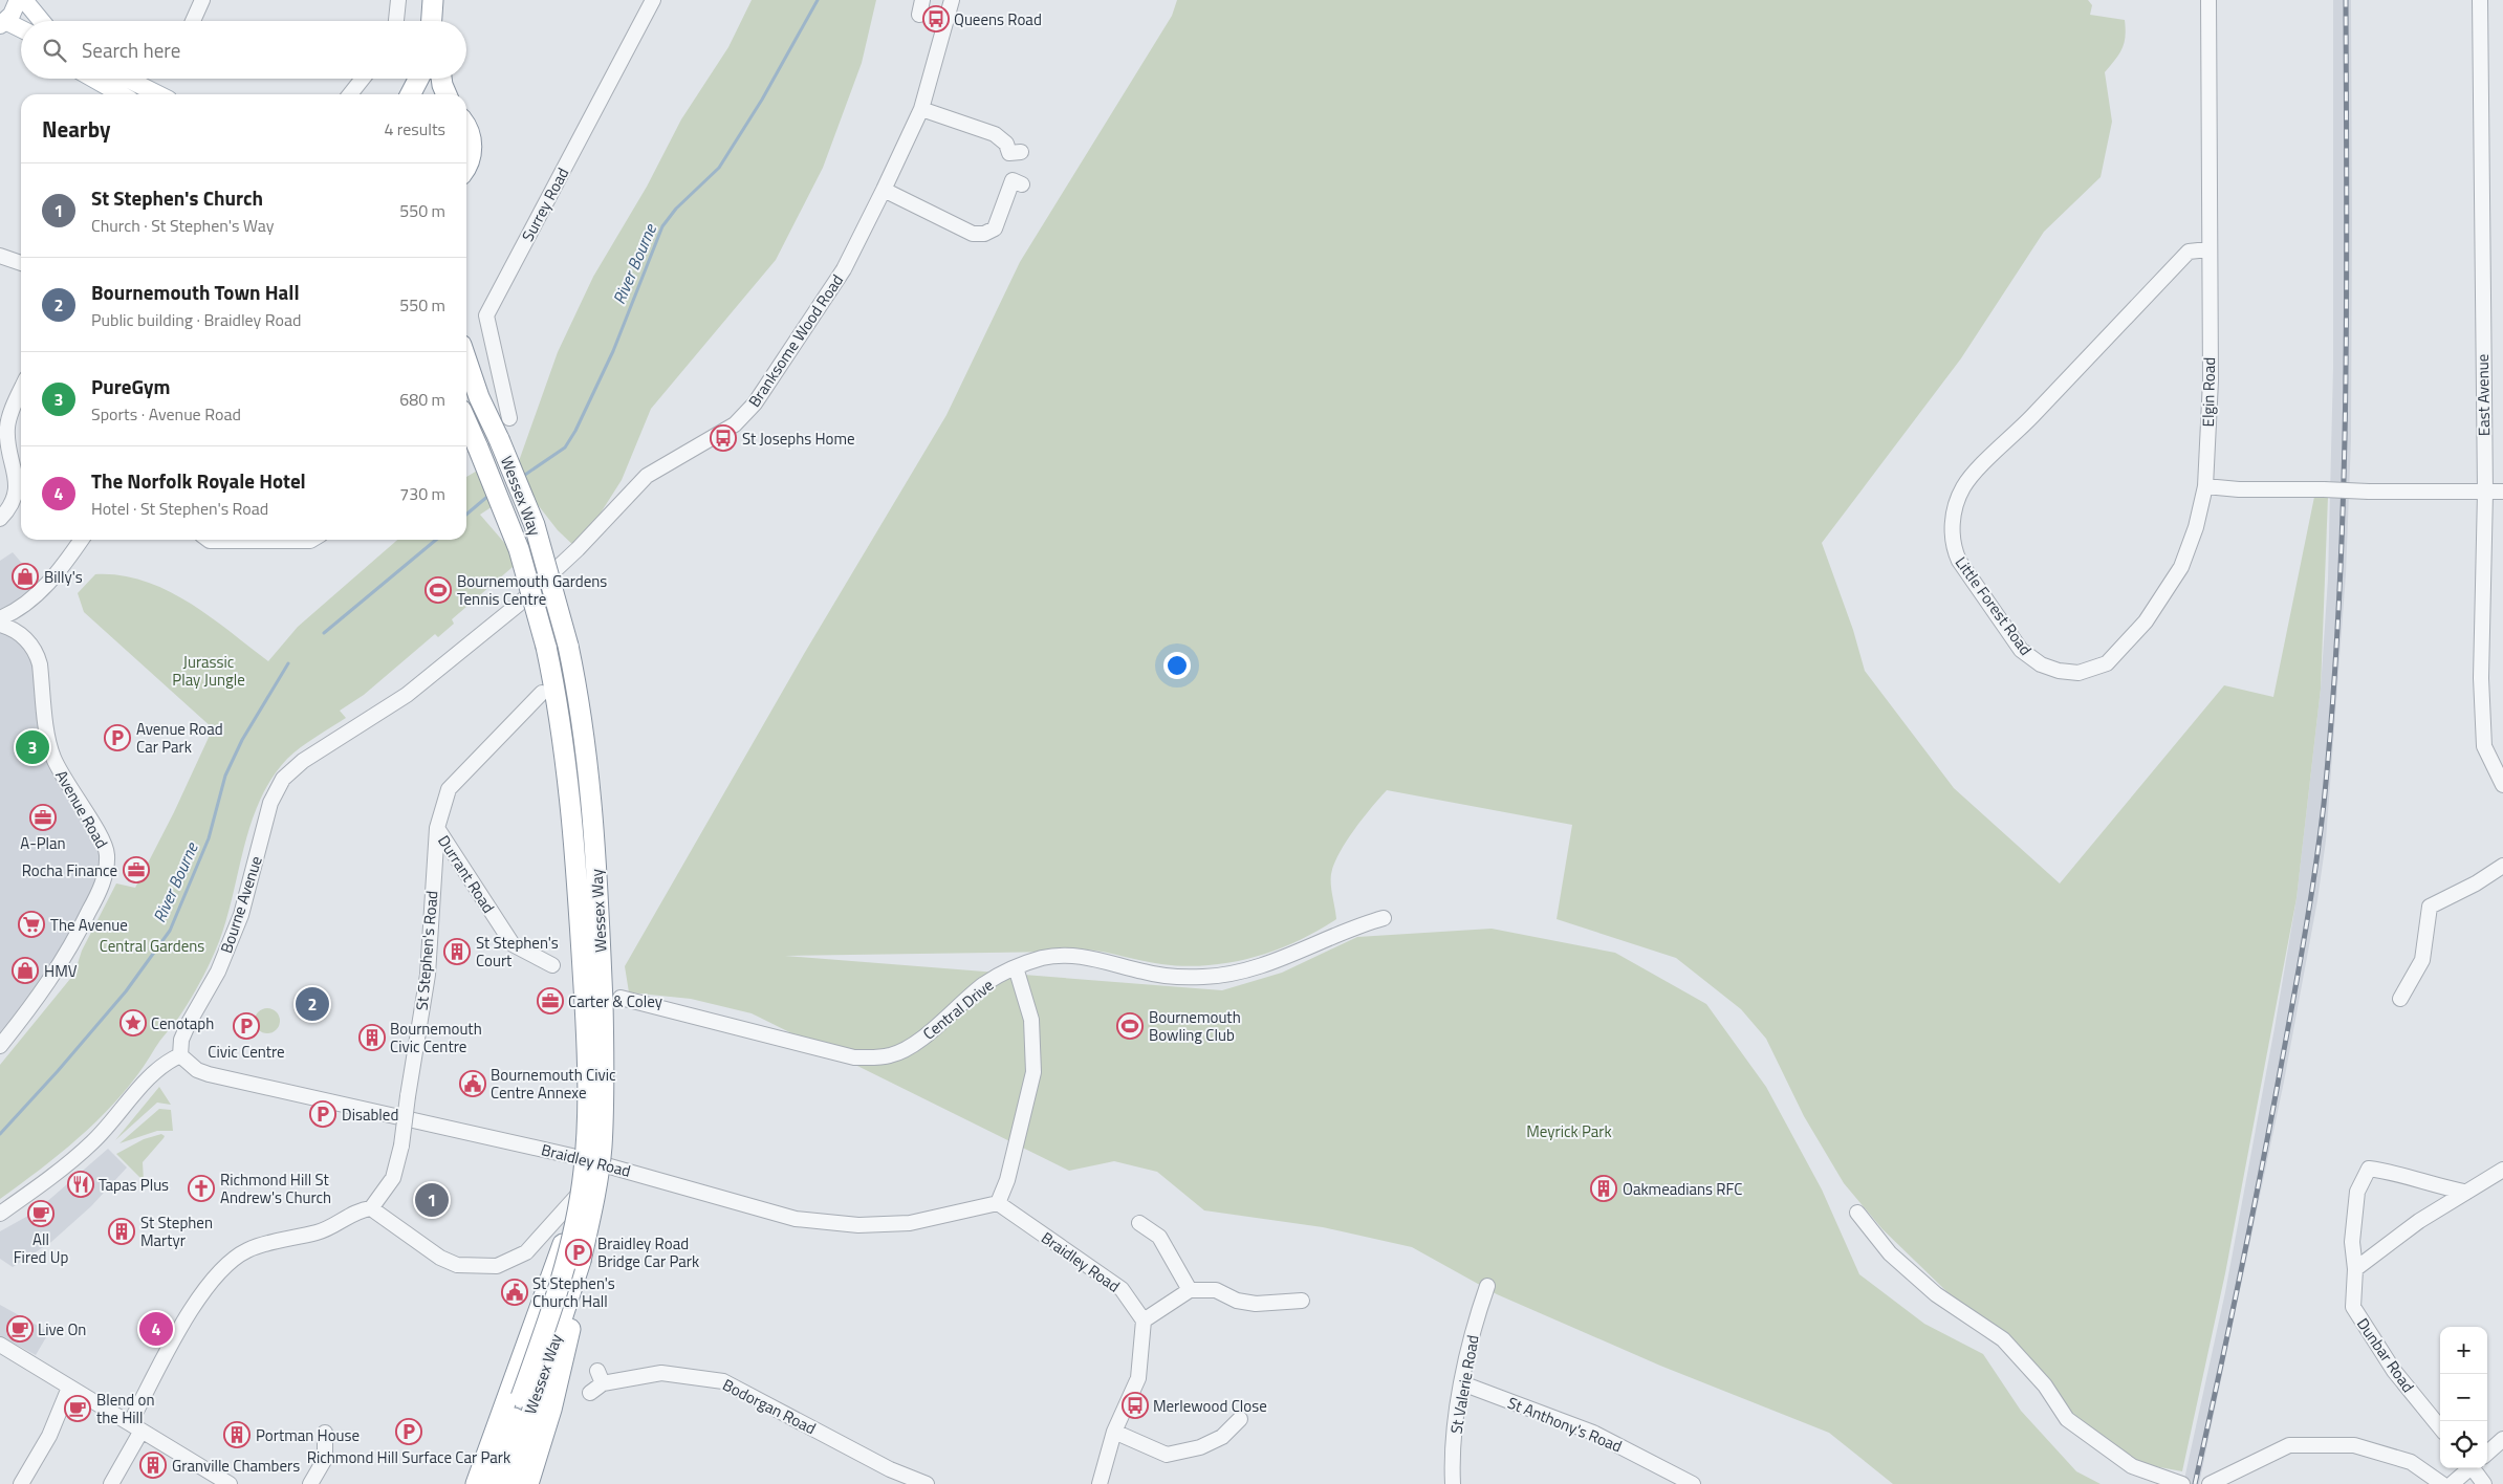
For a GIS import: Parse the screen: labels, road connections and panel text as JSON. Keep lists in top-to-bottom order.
{
  "streets": {
    "highway": ["Wessex Way"],
    "street": [
      "Surrey Road",
      "Branksome Wood Road",
      "Elgin Road",
      "East Avenue",
      "Little Forest Road",
      "Avenue Road",
      "Durrant Road",
      "Bourne Avenue",
      "St Stephen's Road",
      "Central Drive",
      "Braidley Road",
      "Dunbar Road",
      "St Valerie Road",
      "Bodorgan Road",
      "St Anthony's Road"
    ]
  },
  "crossings": [
    ["Branksome Wood Road", "Bourne Avenue"],
    ["Elgin Road", "Little Forest Road"],
    ["Wessex Way", "Central Drive"],
    ["Durrant Road", "St Stephen's Road"],
    ["Bourne Avenue", "Braidley Road"],
    ["St Valerie Road", "St Anthony's Road"]
  ],
  "water": ["River Bourne"],
  "parks": ["Jurassic Play Jungle", "Central Gardens", "Meyrick Park"],
  "places": {
    "bus stop": ["Queens Road", "St Josephs Home", "Merlewood Close"],
    "shop": ["Billy's", "HMV"],
    "sports": ["Bournemouth Gardens Tennis Centre", "Bournemouth Bowling Club"],
    "parking": [
      "Avenue Road Car Park",
      "Civic Centre",
      "Disabled",
      "Braidley Road Bridge Car Park",
      "Richmond Hill Surface Car Park"
    ],
    "office": ["A-Plan", "Rocha Finance", "Carter & Coley"],
    "supermarket": ["The Avenue"],
    "building": [
      "St Stephen's Court",
      "Bournemouth Civic Centre",
      "Oakmeadians RFC",
      "St Stephen Martyr",
      "Portman House",
      "Granville Chambers"
    ],
    "place": ["Cenotaph"],
    "public building": ["Bournemouth Civic Centre Annexe", "St Stephen's Church Hall"],
    "restaurant": ["Tapas Plus"],
    "church": ["Richmond Hill St Andrew's Church"],
    "cafe": ["All Fired Up", "Live On", "Blend on the Hill"]
  },
  "page": {
    "search": "Search here",
    "heading": ["Nearby", "4 results"],
    "list": [
      {
        "mark": "1",
        "name": "St Stephen's Church",
        "note": "Church · St Stephen's Way",
        "value": "550 m"
      },
      {
        "mark": "2",
        "name": "Bournemouth Town Hall",
        "note": "Public building · Braidley Road",
        "value": "550 m"
      },
      {
        "mark": "3",
        "name": "PureGym",
        "note": "Sports · Avenue Road",
        "value": "680 m"
      },
      {
        "mark": "4",
        "name": "The Norfolk Royale Hotel",
        "note": "Hotel · St Stephen's Road",
        "value": "730 m"
      }
    ],
    "pins": [
      "3",
      "2",
      "1",
      "4"
    ],
    "map_buttons": ["+", "−"]
  }
}
